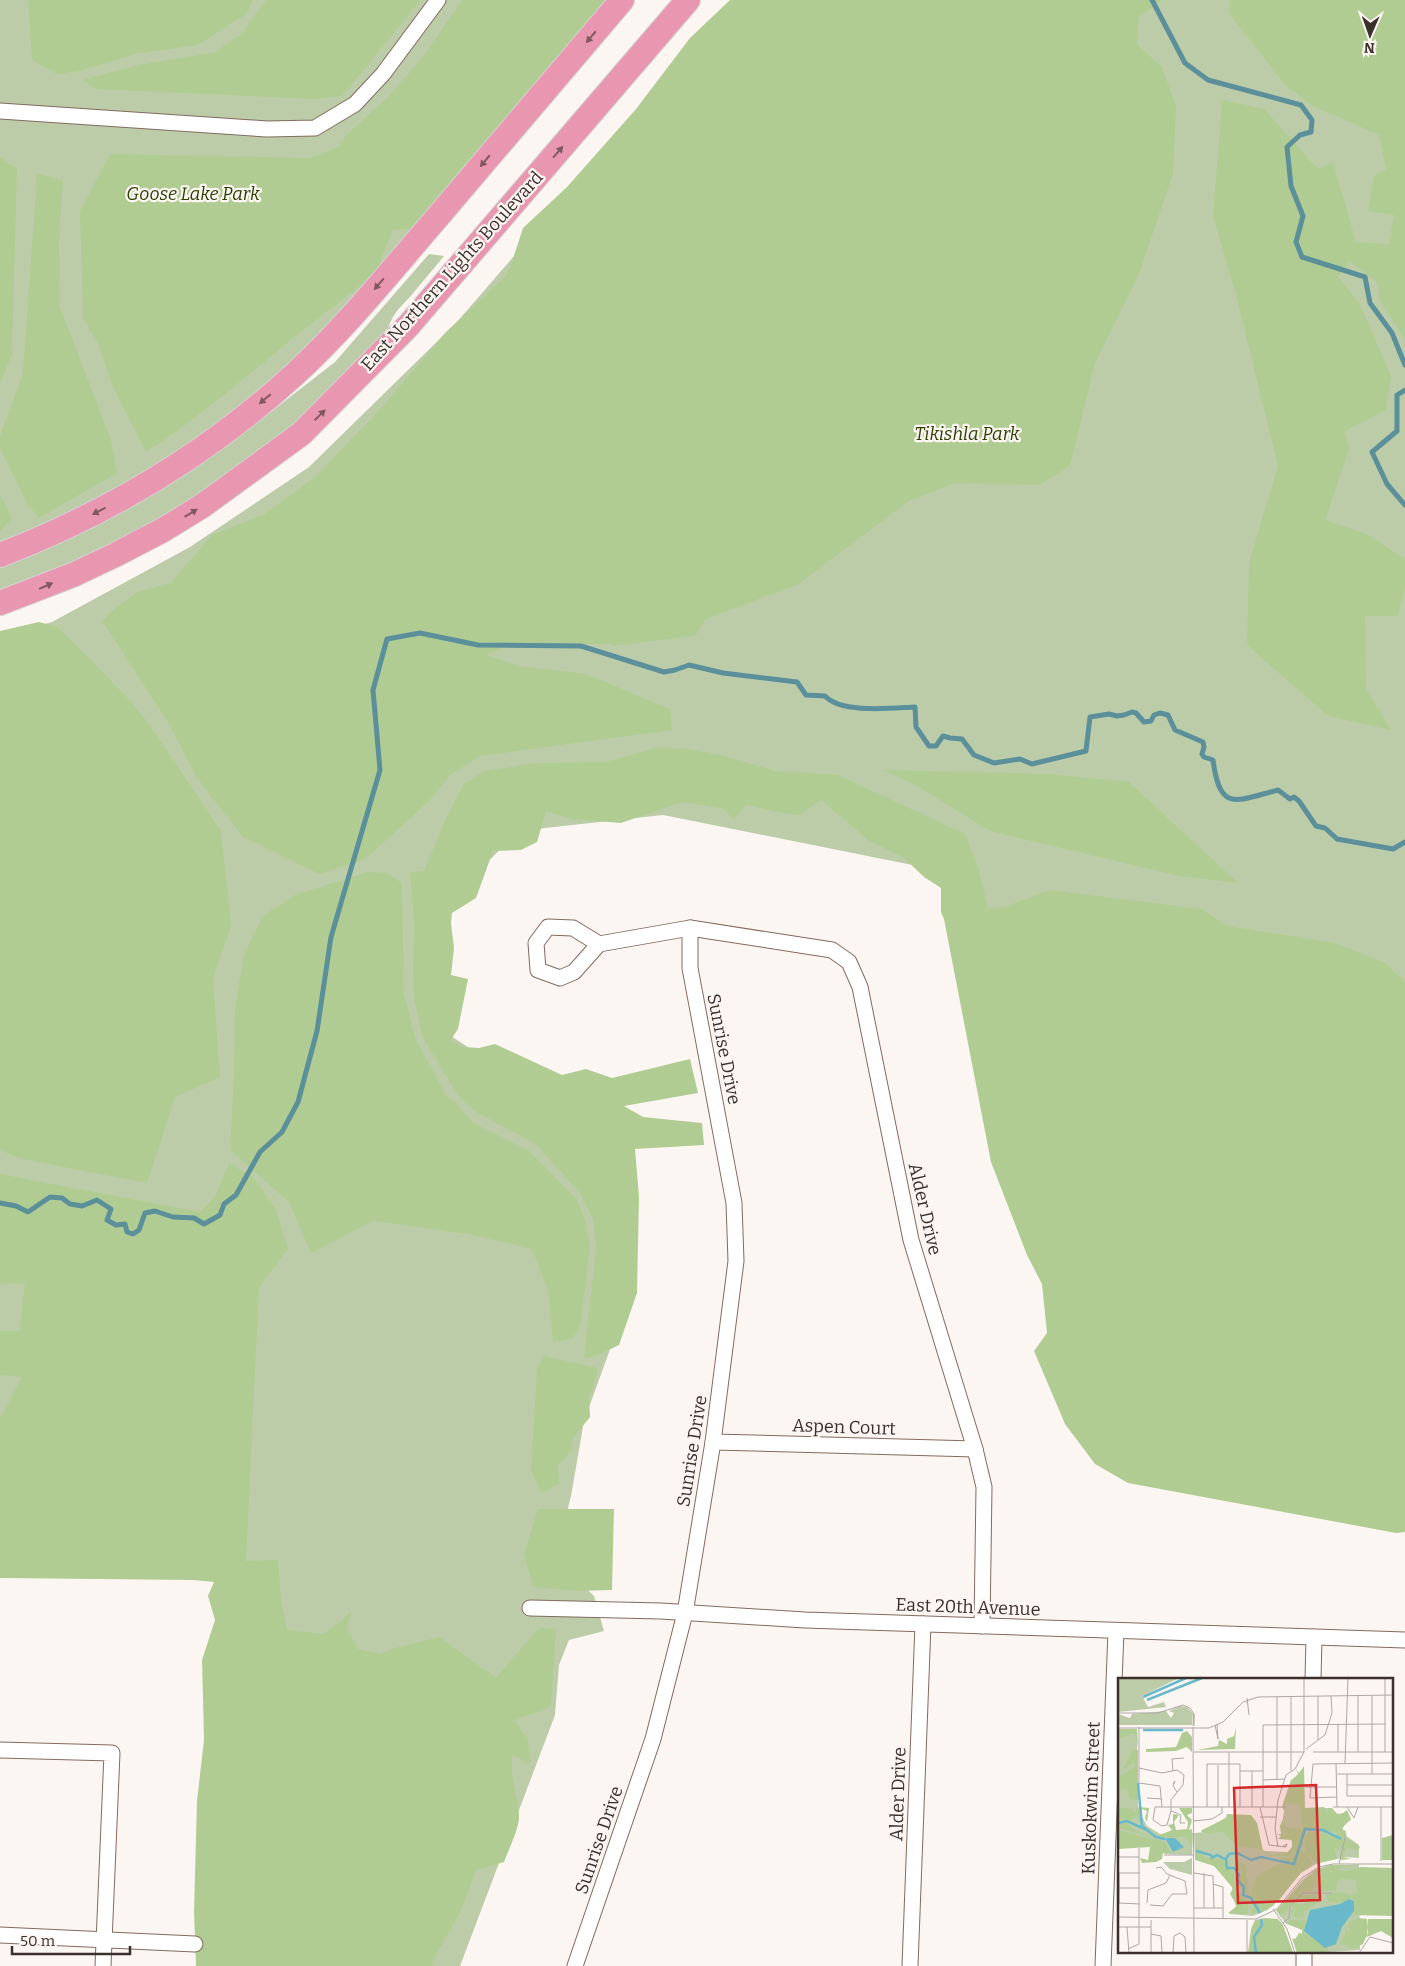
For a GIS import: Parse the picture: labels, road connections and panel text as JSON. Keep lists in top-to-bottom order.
{
  "streets": {
    "main road": ["East Northern Lights Boulevard"],
    "street": [
      "Sunrise Drive",
      "Alder Drive",
      "Aspen Court",
      "East 20th Avenue",
      "Kuskokwim Street"
    ]
  },
  "crossings": [
    ["Sunrise Drive", "Alder Drive"],
    ["Sunrise Drive", "Aspen Court"],
    ["Sunrise Drive", "East 20th Avenue"],
    ["Alder Drive", "Aspen Court"],
    ["Alder Drive", "East 20th Avenue"],
    ["East 20th Avenue", "Kuskokwim Street"]
  ],
  "parks": ["Goose Lake Park", "Tikishla Park"],
  "scale_bar": "50 m",
  "north": "bottom"
}
